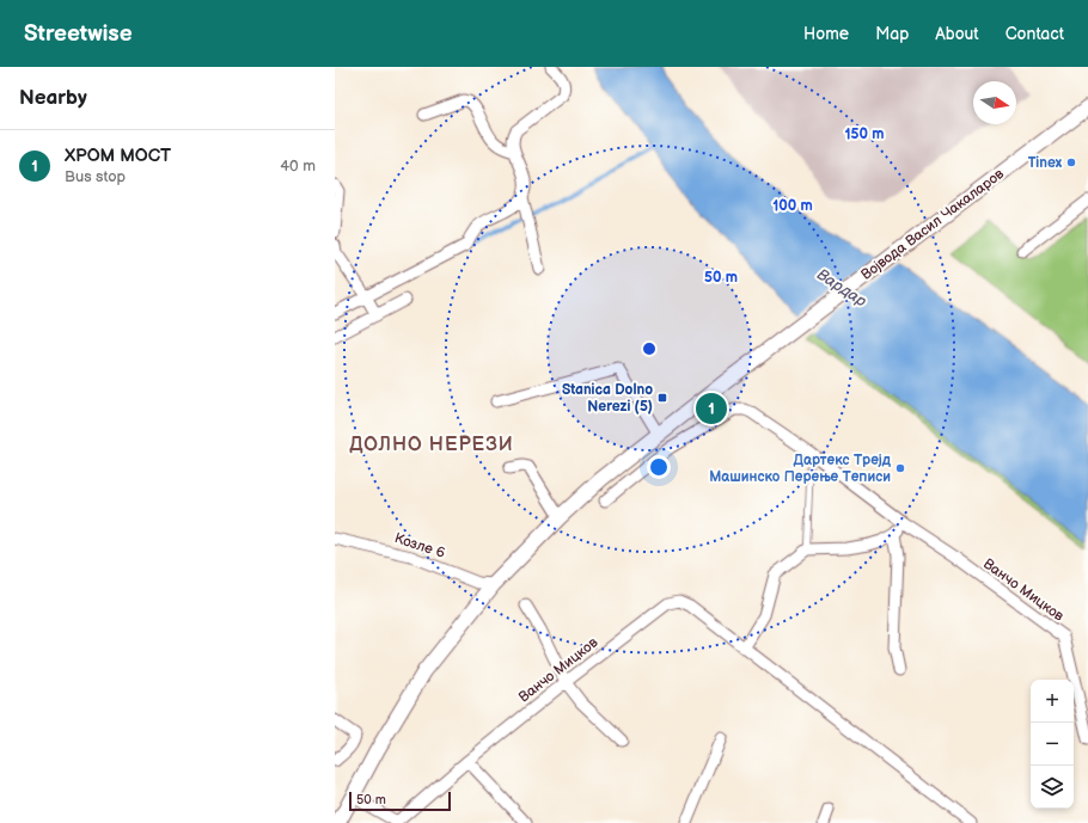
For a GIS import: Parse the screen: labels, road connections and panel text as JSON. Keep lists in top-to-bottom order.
{
  "streets": {
    "street": ["Војвода Васил Чакаларов", "Козле 6", "Ванчо Мицков"]
  },
  "crossings": [
    ["Војвода Васил Чакаларов", "Козле 6"],
    ["Војвода Васил Чакаларов", "Ванчо Мицков"]
  ],
  "districts": ["ДОЛНО НЕРЕЗИ"],
  "water": ["Вардар"],
  "places": {
    "other": ["Tinex", "Дартекс Трејд Машинско Перење Теписи"],
    "transit": ["Stanica Dolno Nerezi (5)"]
  },
  "scale_bar": "50 m",
  "north": "right",
  "page": {
    "header": "Streetwise",
    "nav": [
      "Home",
      "Map",
      "About",
      "Contact"
    ],
    "heading": "Nearby",
    "list": [
      {
        "mark": "1",
        "name": "ХРОМ МОСТ",
        "note": "Bus stop",
        "value": "40 m"
      }
    ],
    "pins": "1",
    "map_buttons": ["+", "−"],
    "scale": "50 m"
  },
  "rings": ["150 m", "100 m", "50 m"]
}
